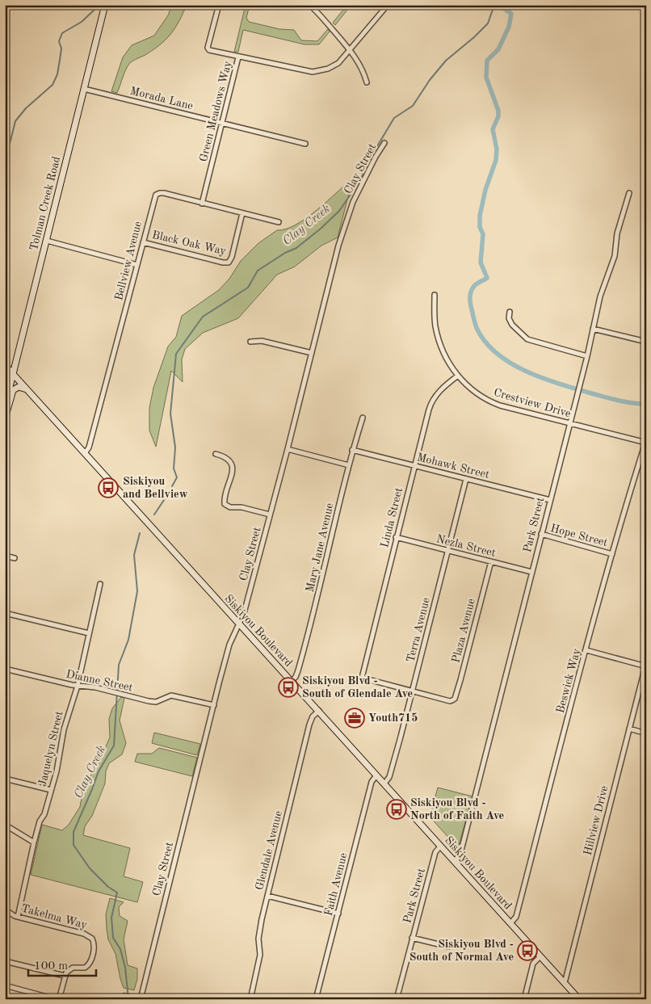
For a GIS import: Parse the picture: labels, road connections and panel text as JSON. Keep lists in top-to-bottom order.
{
  "streets": {
    "main road": ["Tolman Creek Road", "Siskiyou Boulevard"],
    "street": [
      "Morada Lane",
      "Green Meadows Way",
      "Clay Street",
      "Black Oak Way",
      "Bellview Avenue",
      "Crestview Drive",
      "Mohawk Street",
      "Linda Street",
      "Park Street",
      "Hope Street",
      "Nezla Street",
      "Mary Jane Avenue",
      "Terra Avenue",
      "Plaza Avenue",
      "Dianne Street",
      "Beswick Way",
      "Jaquelyn Street",
      "Hillview Drive",
      "Glendale Avenue",
      "Faith Avenue",
      "Takelma Way"
    ]
  },
  "crossings": [
    ["Morada Lane", "Green Meadows Way"],
    ["Morada Lane", "Tolman Creek Road"],
    ["Green Meadows Way", "Bellview Avenue"],
    ["Clay Street", "Siskiyou Boulevard"],
    ["Clay Street", "Dianne Street"],
    ["Tolman Creek Road", "Siskiyou Boulevard"],
    ["Black Oak Way", "Bellview Avenue"],
    ["Bellview Avenue", "Siskiyou Boulevard"],
    ["Crestview Drive", "Linda Street"],
    ["Crestview Drive", "Park Street"],
    ["Crestview Drive", "Beswick Way"],
    ["Mohawk Street", "Linda Street"],
    ["Mohawk Street", "Park Street"],
    ["Mohawk Street", "Mary Jane Avenue"],
    ["Mohawk Street", "Terra Avenue"],
    ["Linda Street", "Nezla Street"],
    ["Linda Street", "Terra Avenue"],
    ["Linda Street", "Plaza Avenue"],
    ["Park Street", "Hope Street"],
    ["Park Street", "Nezla Street"],
    ["Park Street", "Siskiyou Boulevard"],
    ["Hope Street", "Beswick Way"],
    ["Nezla Street", "Terra Avenue"],
    ["Nezla Street", "Plaza Avenue"],
    ["Mary Jane Avenue", "Siskiyou Boulevard"],
    ["Terra Avenue", "Siskiyou Boulevard"],
    ["Terra Avenue", "Plaza Avenue"],
    ["Siskiyou Boulevard", "Beswick Way"],
    ["Siskiyou Boulevard", "Hillview Drive"],
    ["Siskiyou Boulevard", "Glendale Avenue"],
    ["Siskiyou Boulevard", "Faith Avenue"],
    ["Dianne Street", "Jaquelyn Street"],
    ["Jaquelyn Street", "Takelma Way"]
  ],
  "water": ["Clay Creek"],
  "places": {
    "bus stop": [
      "Siskiyou and Bellview",
      "Siskiyou Blvd - South of Glendale Ave",
      "Siskiyou Blvd - North of Faith Ave",
      "Siskiyou Blvd - South of Normal Ave"
    ],
    "office": ["Youth715"]
  },
  "scale_bar": "100 m"
}
